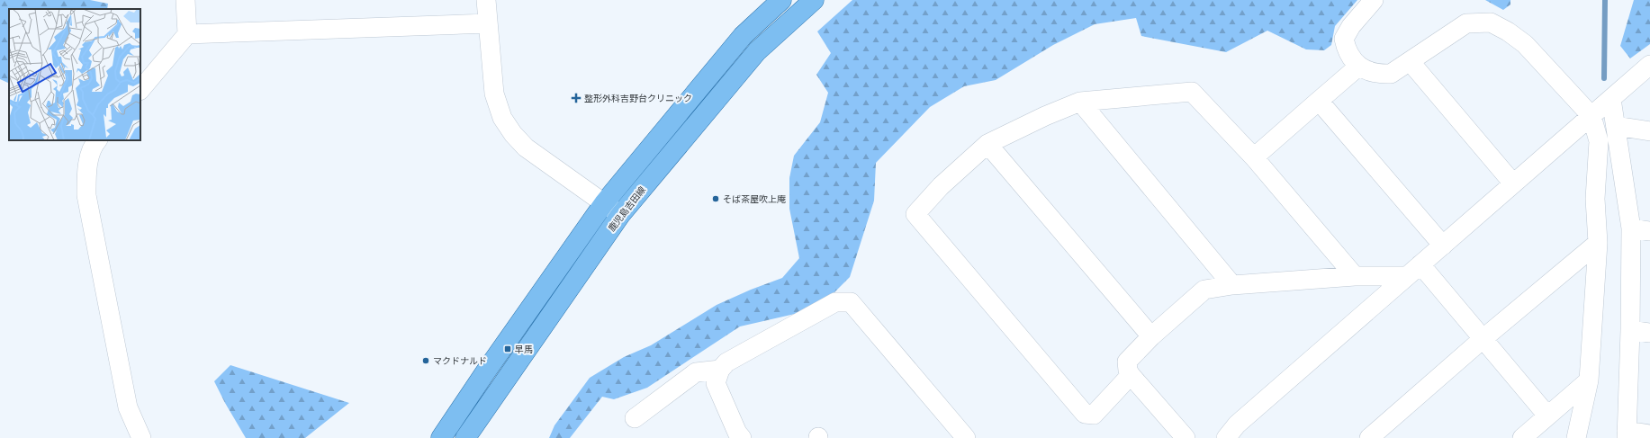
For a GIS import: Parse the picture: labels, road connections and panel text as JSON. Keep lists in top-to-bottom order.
{
  "streets": {
    "main road": ["鹿児島吉田線"]
  },
  "places": {
    "health": ["整形外科吉野台クリニック"],
    "other": ["そば茶屋吹上庵", "マクドナルド"],
    "transit": ["早馬"]
  }
}
